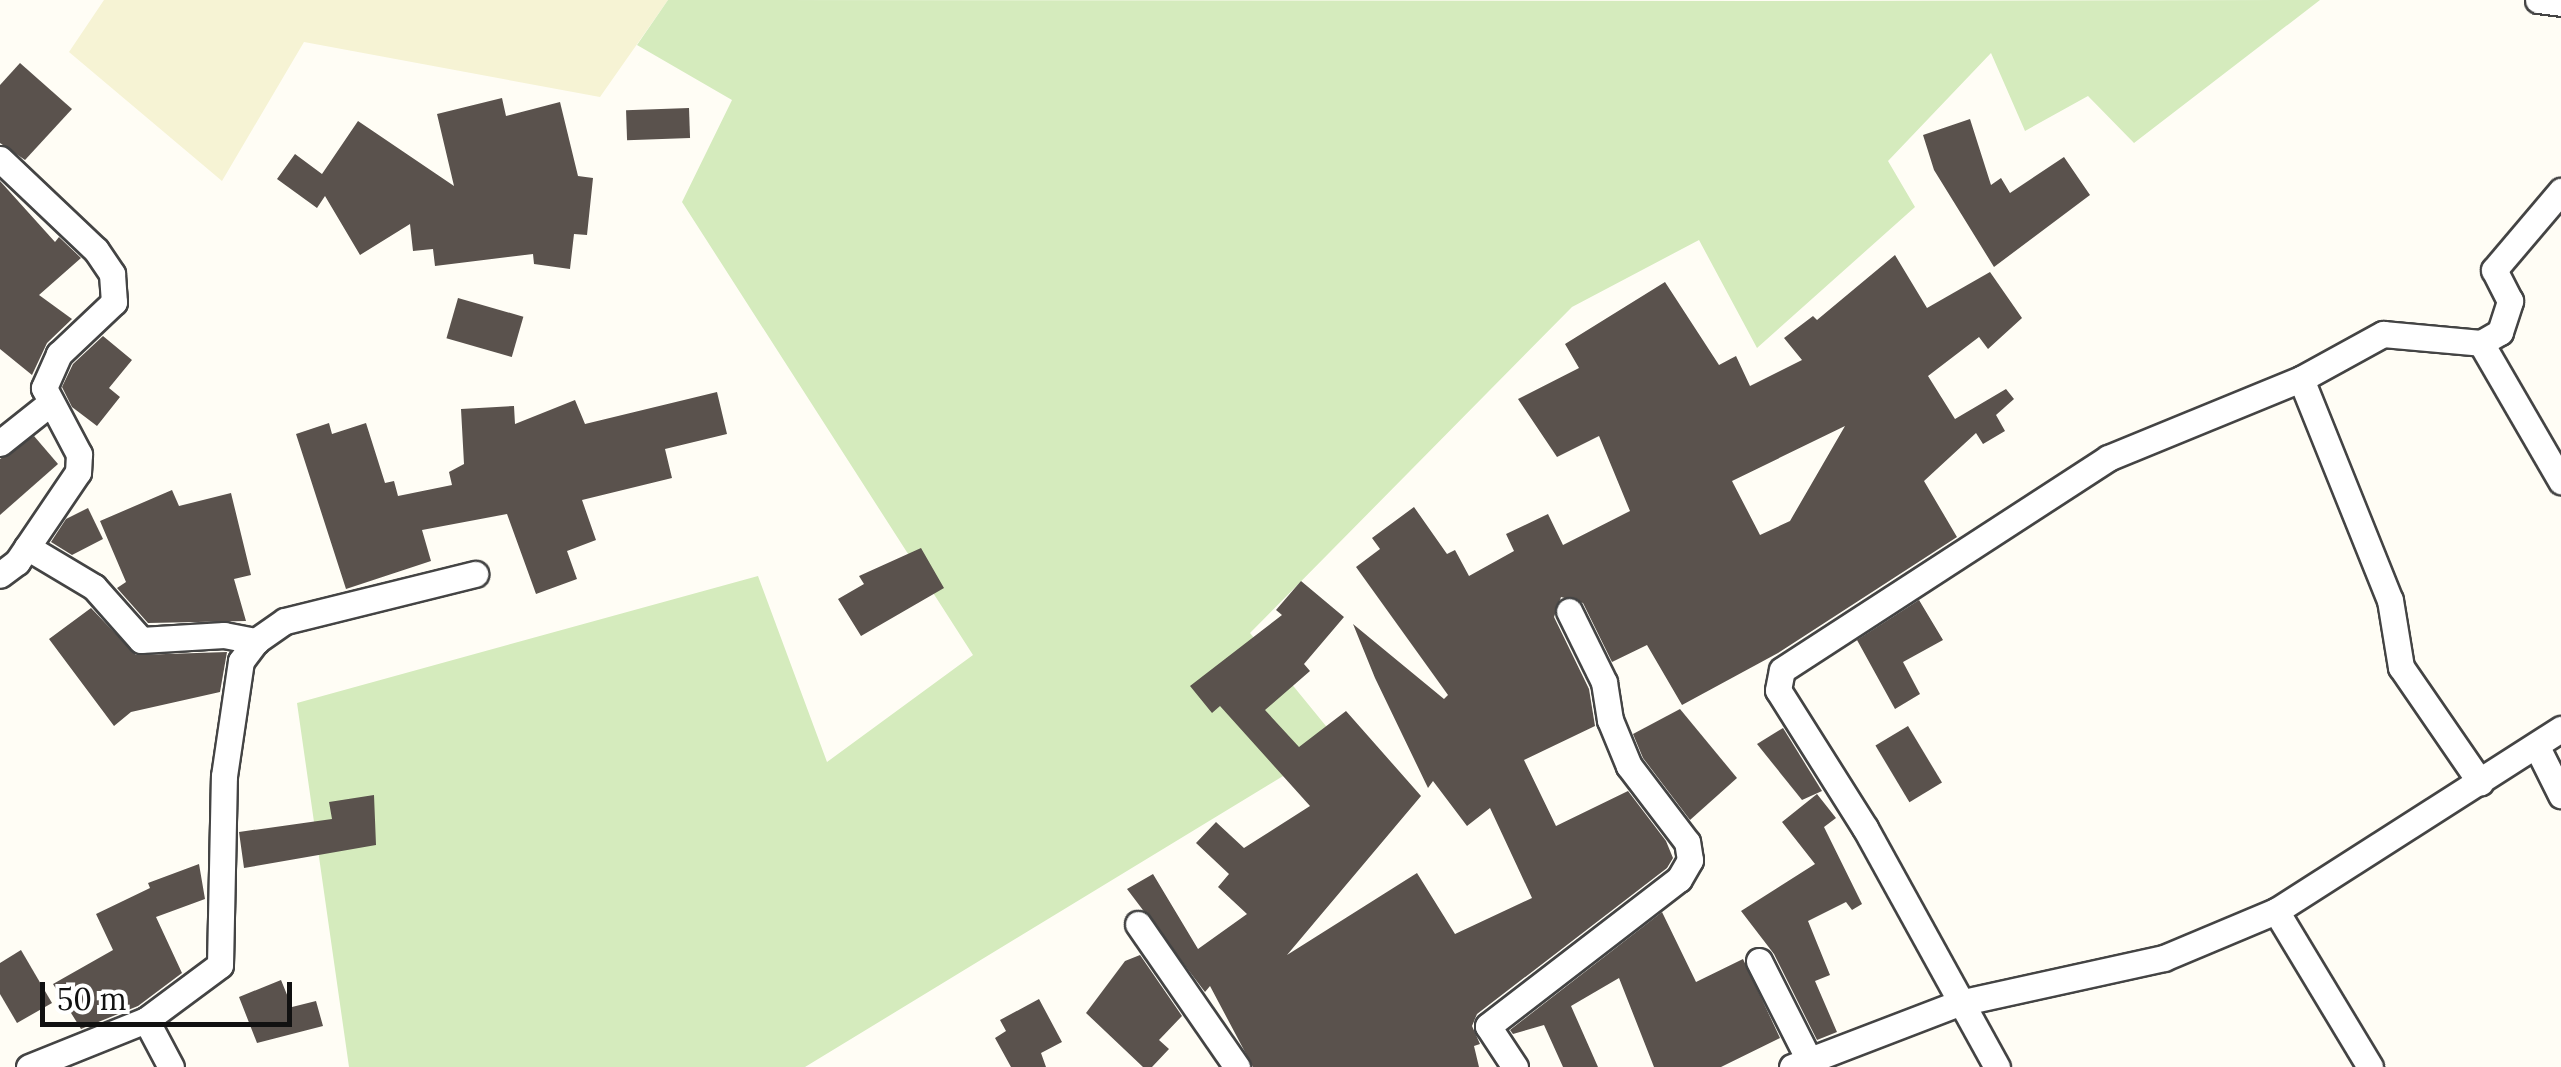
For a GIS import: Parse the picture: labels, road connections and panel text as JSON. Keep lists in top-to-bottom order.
{
  "scale_bar": "50 m"
}
